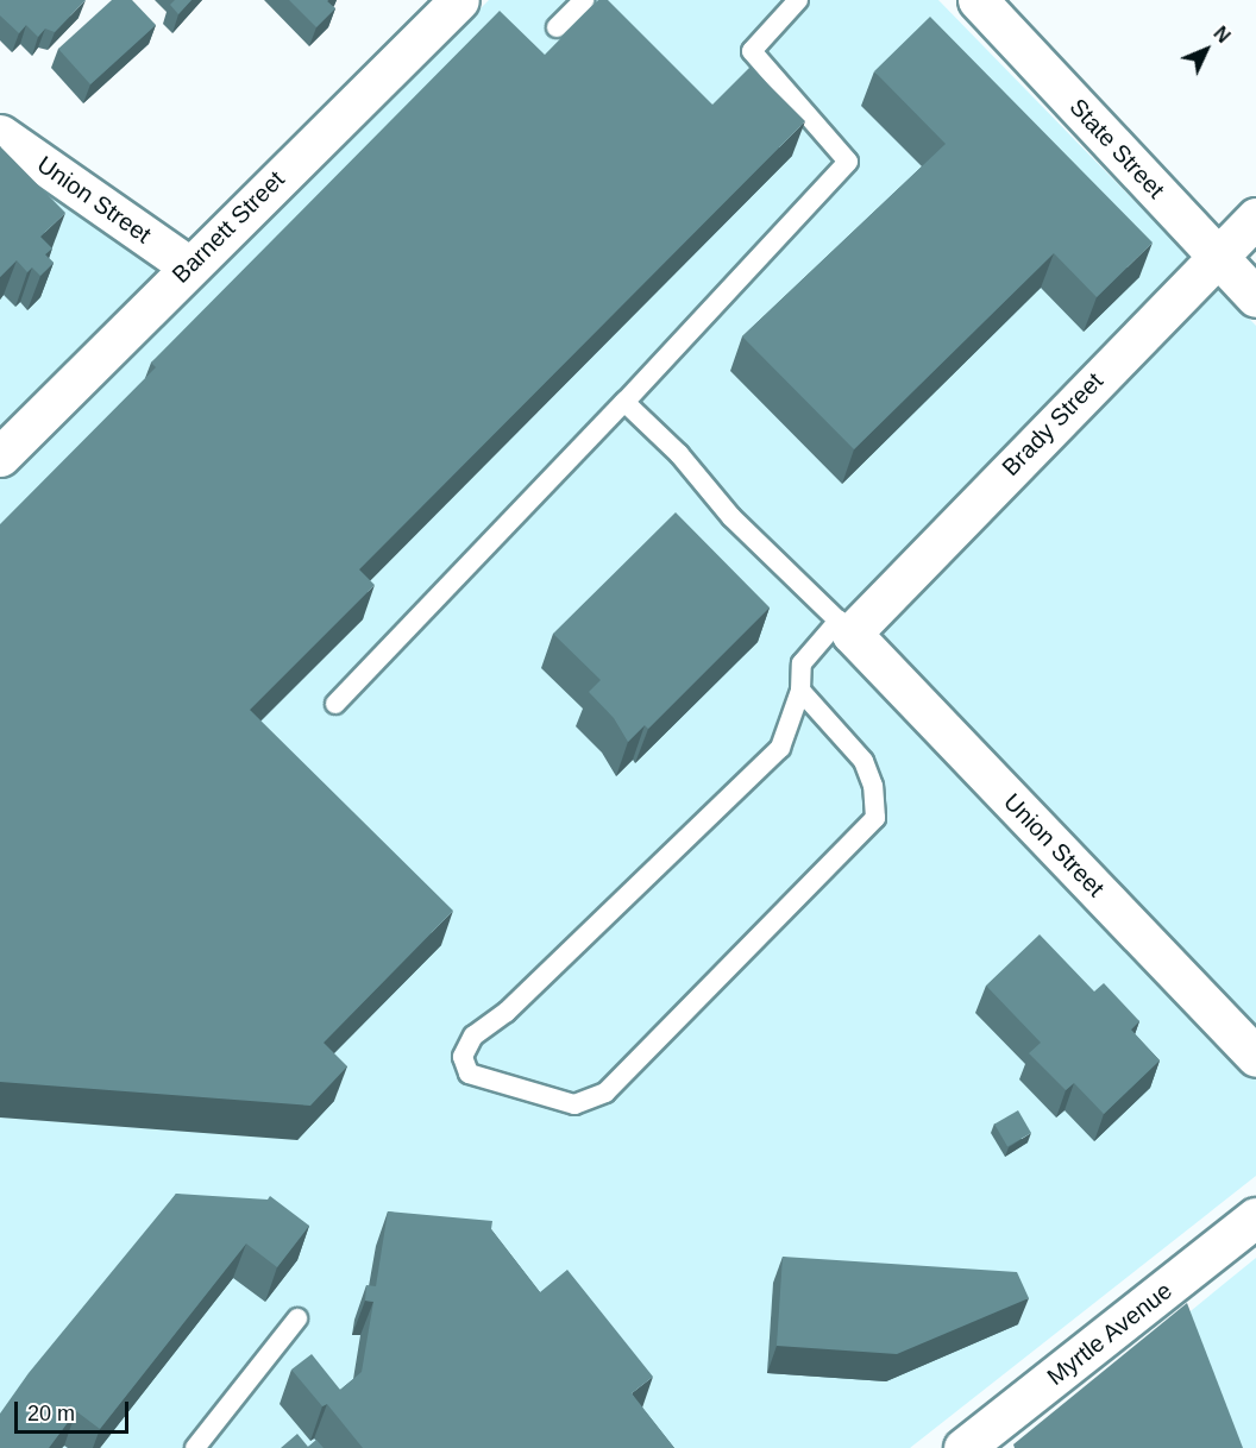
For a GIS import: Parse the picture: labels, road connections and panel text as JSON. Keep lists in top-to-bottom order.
{
  "streets": {
    "street": [
      "State Street",
      "Union Street",
      "Barnett Street",
      "Brady Street",
      "Myrtle Avenue"
    ]
  },
  "crossings": [
    ["State Street", "Brady Street"],
    ["Union Street", "Barnett Street"],
    ["Union Street", "Brady Street"]
  ],
  "scale_bar": "20 m",
  "north": "top right"
}
